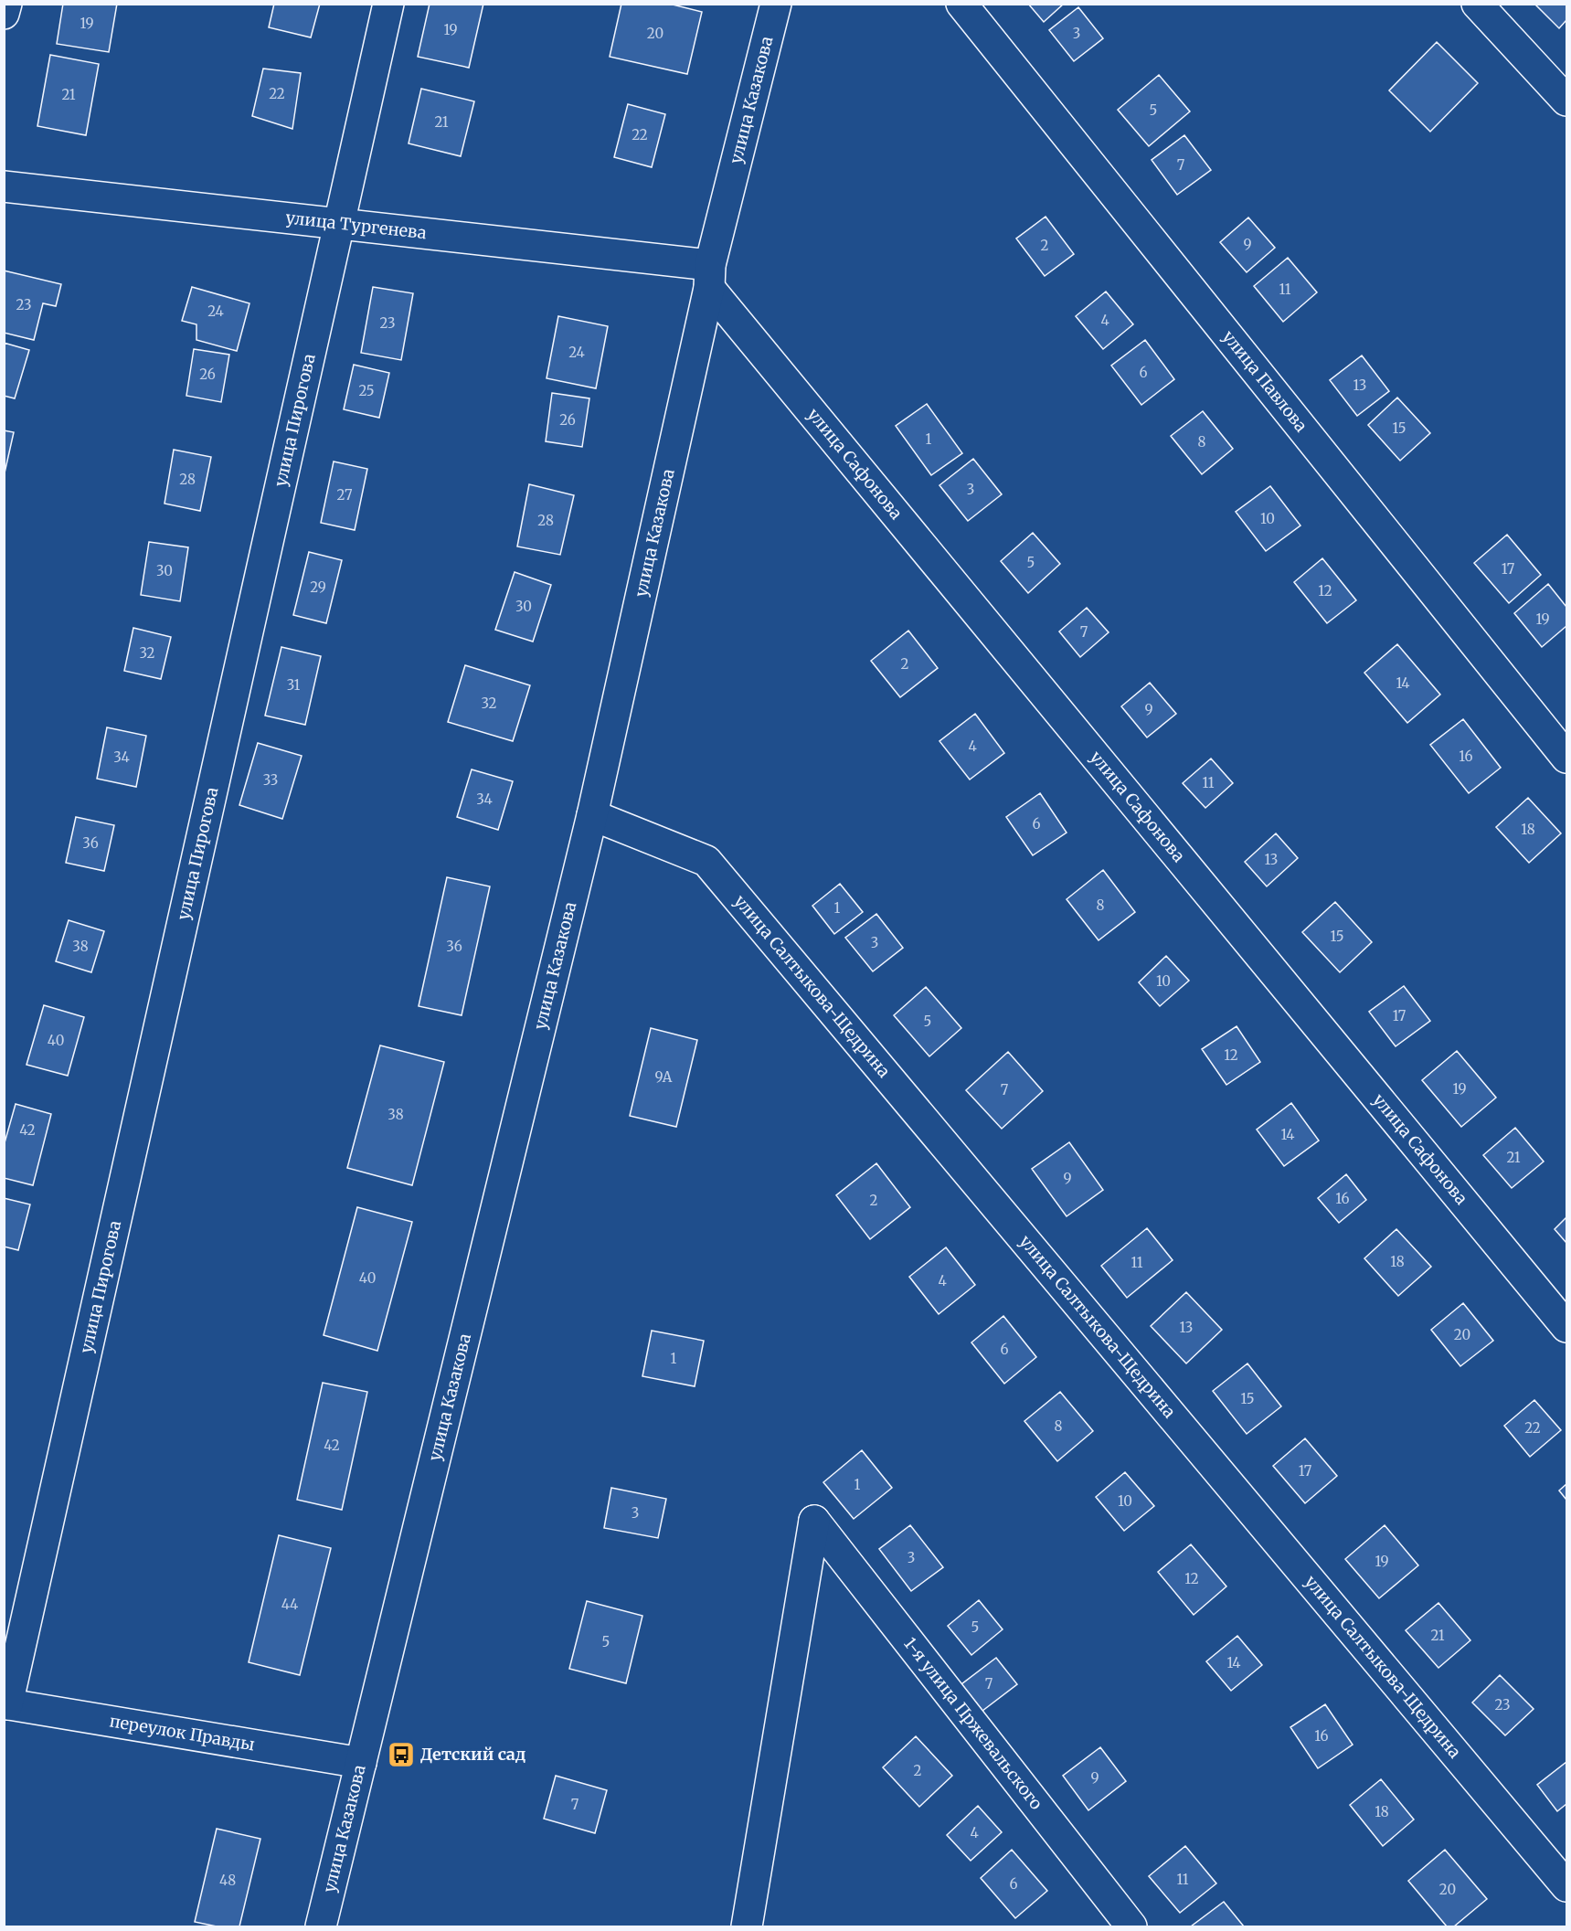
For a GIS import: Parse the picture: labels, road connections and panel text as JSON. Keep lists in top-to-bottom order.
{
  "streets": {
    "street": [
      "улица Казакова",
      "улица Тургенева",
      "улица Павлова",
      "улица Пирогова",
      "улица Сафонова",
      "улица Салтыкова-Щедрина",
      "1-я улица Пржевальского",
      "переулок Правды"
    ]
  },
  "crossings": [
    ["улица Казакова", "улица Тургенева"],
    ["улица Казакова", "улица Сафонова"],
    ["улица Казакова", "улица Салтыкова-Щедрина"],
    ["улица Казакова", "переулок Правды"],
    ["улица Тургенева", "улица Пирогова"],
    ["улица Тургенева", "улица Сафонова"],
    ["улица Пирогова", "переулок Правды"]
  ],
  "places": {
    "bus stop": ["Детский сад"]
  },
  "house_numbers": [
    "19",
    "19",
    "20",
    "3",
    "22",
    "21",
    "5",
    "21",
    "22",
    "7",
    "9",
    "2",
    "11",
    "23",
    "24",
    "4",
    "23",
    "24",
    "6",
    "26",
    "13",
    "25",
    "26",
    "15",
    "1",
    "8",
    "28",
    "3",
    "27",
    "10",
    "28",
    "5",
    "17",
    "30",
    "29",
    "12",
    "30",
    "19",
    "7",
    "32",
    "2",
    "14",
    "31",
    "32",
    "9",
    "4",
    "16",
    "34",
    "33",
    "11",
    "34",
    "6",
    "18",
    "36",
    "13",
    "8",
    "1",
    "15",
    "3",
    "38",
    "36",
    "10",
    "17",
    "5",
    "40",
    "12",
    "9А",
    "19",
    "7",
    "38",
    "42",
    "14",
    "21",
    "9",
    "16",
    "2",
    "18",
    "11",
    "40",
    "4",
    "13",
    "20",
    "6",
    "1",
    "15",
    "8",
    "22",
    "42",
    "17",
    "1",
    "10",
    "3",
    "3",
    "19",
    "12",
    "44",
    "5",
    "21",
    "5",
    "14",
    "7",
    "23",
    "16",
    "2",
    "9",
    "7",
    "18",
    "4",
    "11",
    "48",
    "6",
    "20"
  ]
}
